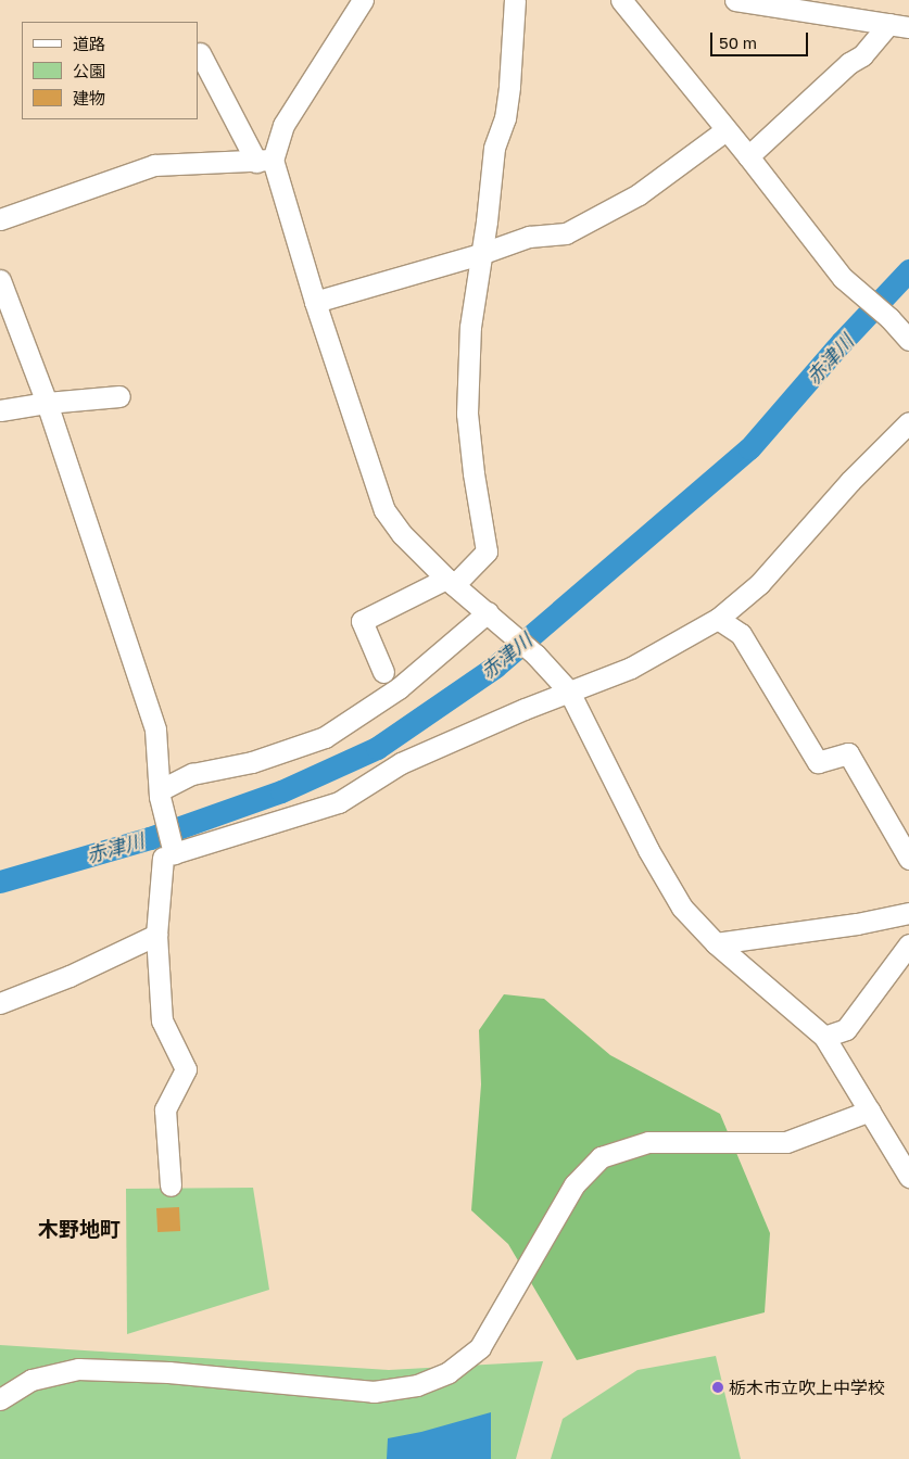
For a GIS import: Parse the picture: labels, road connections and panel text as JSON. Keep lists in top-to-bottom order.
{
  "districts": ["木野地町"],
  "water": ["赤津川"],
  "places": ["栃木市立吹上中学校"],
  "legend": ["道路", "公園", "建物"],
  "scale_bar": "50 m"
}
